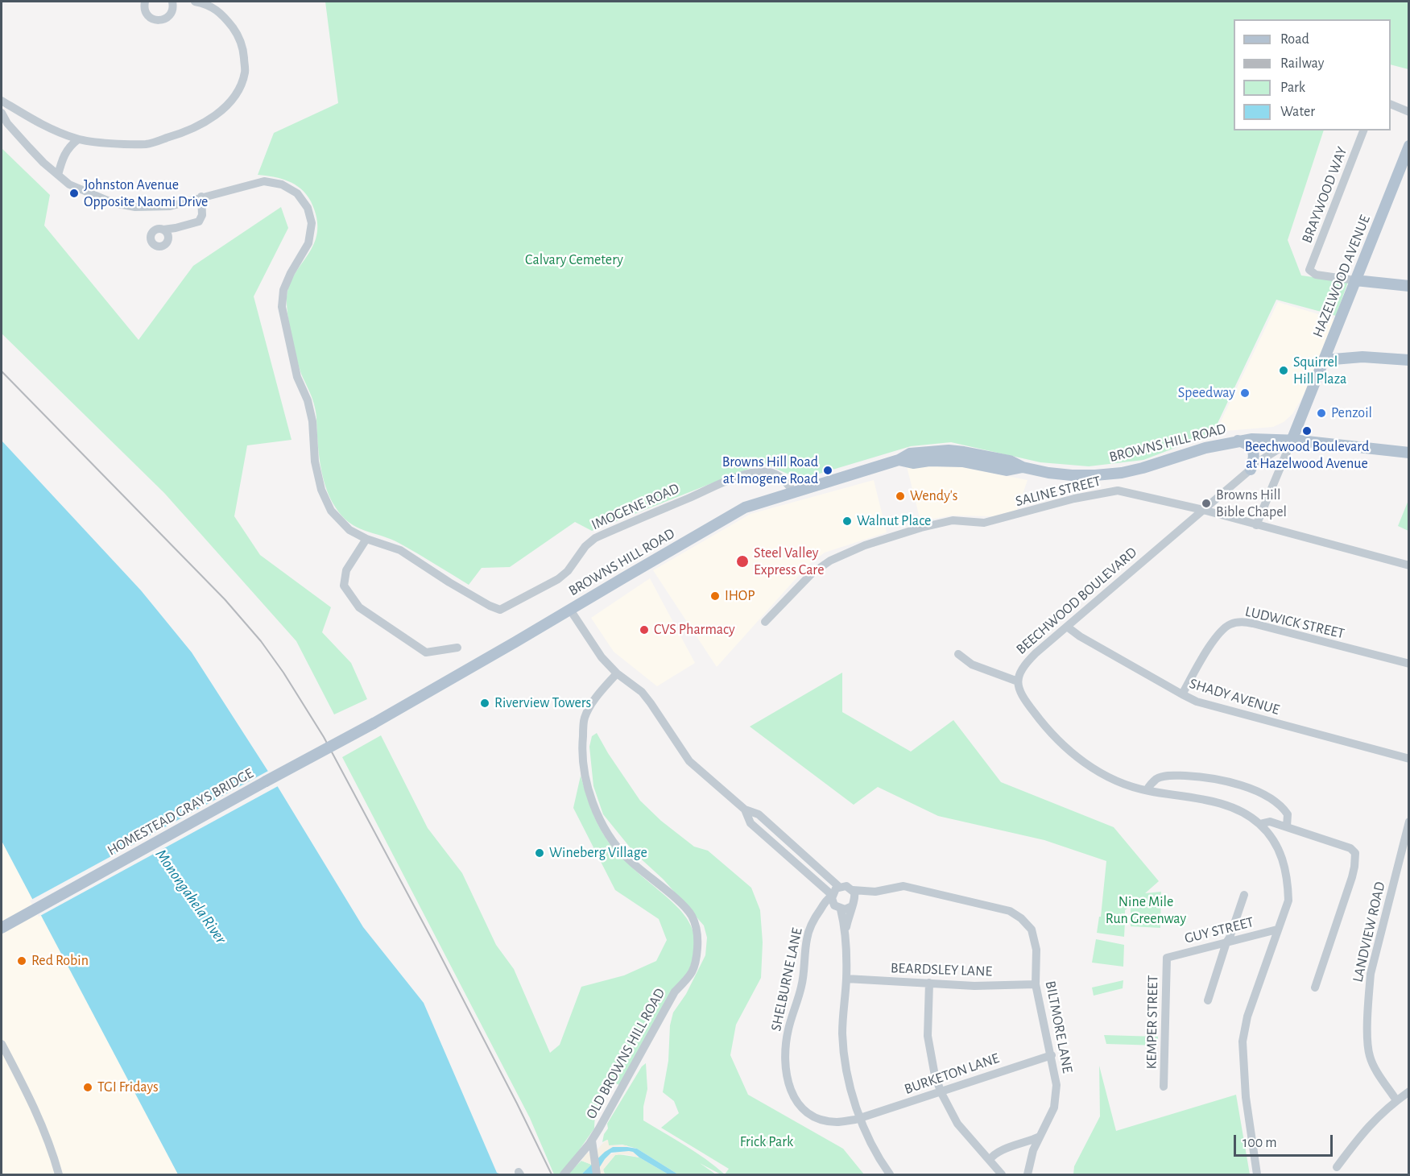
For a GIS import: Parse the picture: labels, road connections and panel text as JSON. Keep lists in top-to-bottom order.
{
  "streets": {
    "main road": ["HAZELWOOD AVENUE", "BROWNS HILL ROAD", "HOMESTEAD GRAYS BRIDGE"],
    "street": [
      "BRAYWOOD WAY",
      "SALINE STREET",
      "IMOGENE ROAD",
      "BEECHWOOD BOULEVARD",
      "LUDWICK STREET",
      "SHADY AVENUE",
      "GUY STREET",
      "LANDVIEW ROAD",
      "BEARDSLEY LANE",
      "SHELBURNE LANE",
      "KEMPER STREET",
      "BILTMORE LANE",
      "OLD BROWNS HILL ROAD",
      "BURKETON LANE"
    ]
  },
  "crossings": [
    ["BRAYWOOD WAY", "HAZELWOOD AVENUE"],
    ["HAZELWOOD AVENUE", "BROWNS HILL ROAD"],
    ["HAZELWOOD AVENUE", "SALINE STREET"],
    ["HAZELWOOD AVENUE", "BEECHWOOD BOULEVARD"],
    ["BROWNS HILL ROAD", "IMOGENE ROAD"],
    ["BROWNS HILL ROAD", "BEECHWOOD BOULEVARD"],
    ["BROWNS HILL ROAD", "HOMESTEAD GRAYS BRIDGE"],
    ["SALINE STREET", "BEECHWOOD BOULEVARD"],
    ["BEECHWOOD BOULEVARD", "SHADY AVENUE"],
    ["LUDWICK STREET", "SHADY AVENUE"],
    ["GUY STREET", "KEMPER STREET"],
    ["BEARDSLEY LANE", "BILTMORE LANE"],
    ["SHELBURNE LANE", "BURKETON LANE"],
    ["BILTMORE LANE", "BURKETON LANE"]
  ],
  "water": ["Monongahela River"],
  "parks": ["Calvary Cemetery", "Nine Mile Run Greenway", "Frick Park"],
  "places": [
    "Johnston Avenue Opposite Naomi Drive",
    "Squirrel Hill Plaza",
    "Speedway",
    "Penzoil",
    "Beechwood Boulevard at Hazelwood Avenue",
    "Browns Hill Road at Imogene Road",
    "Wendy's",
    "Browns Hill Bible Chapel",
    "Walnut Place",
    "Steel Valley Express Care",
    "IHOP",
    "CVS Pharmacy",
    "Riverview Towers",
    "Wineberg Village",
    "Red Robin",
    "TGI Fridays"
  ],
  "legend": [
    "Road",
    "Railway",
    "Park",
    "Water"
  ],
  "scale_bar": "100 m"
}
